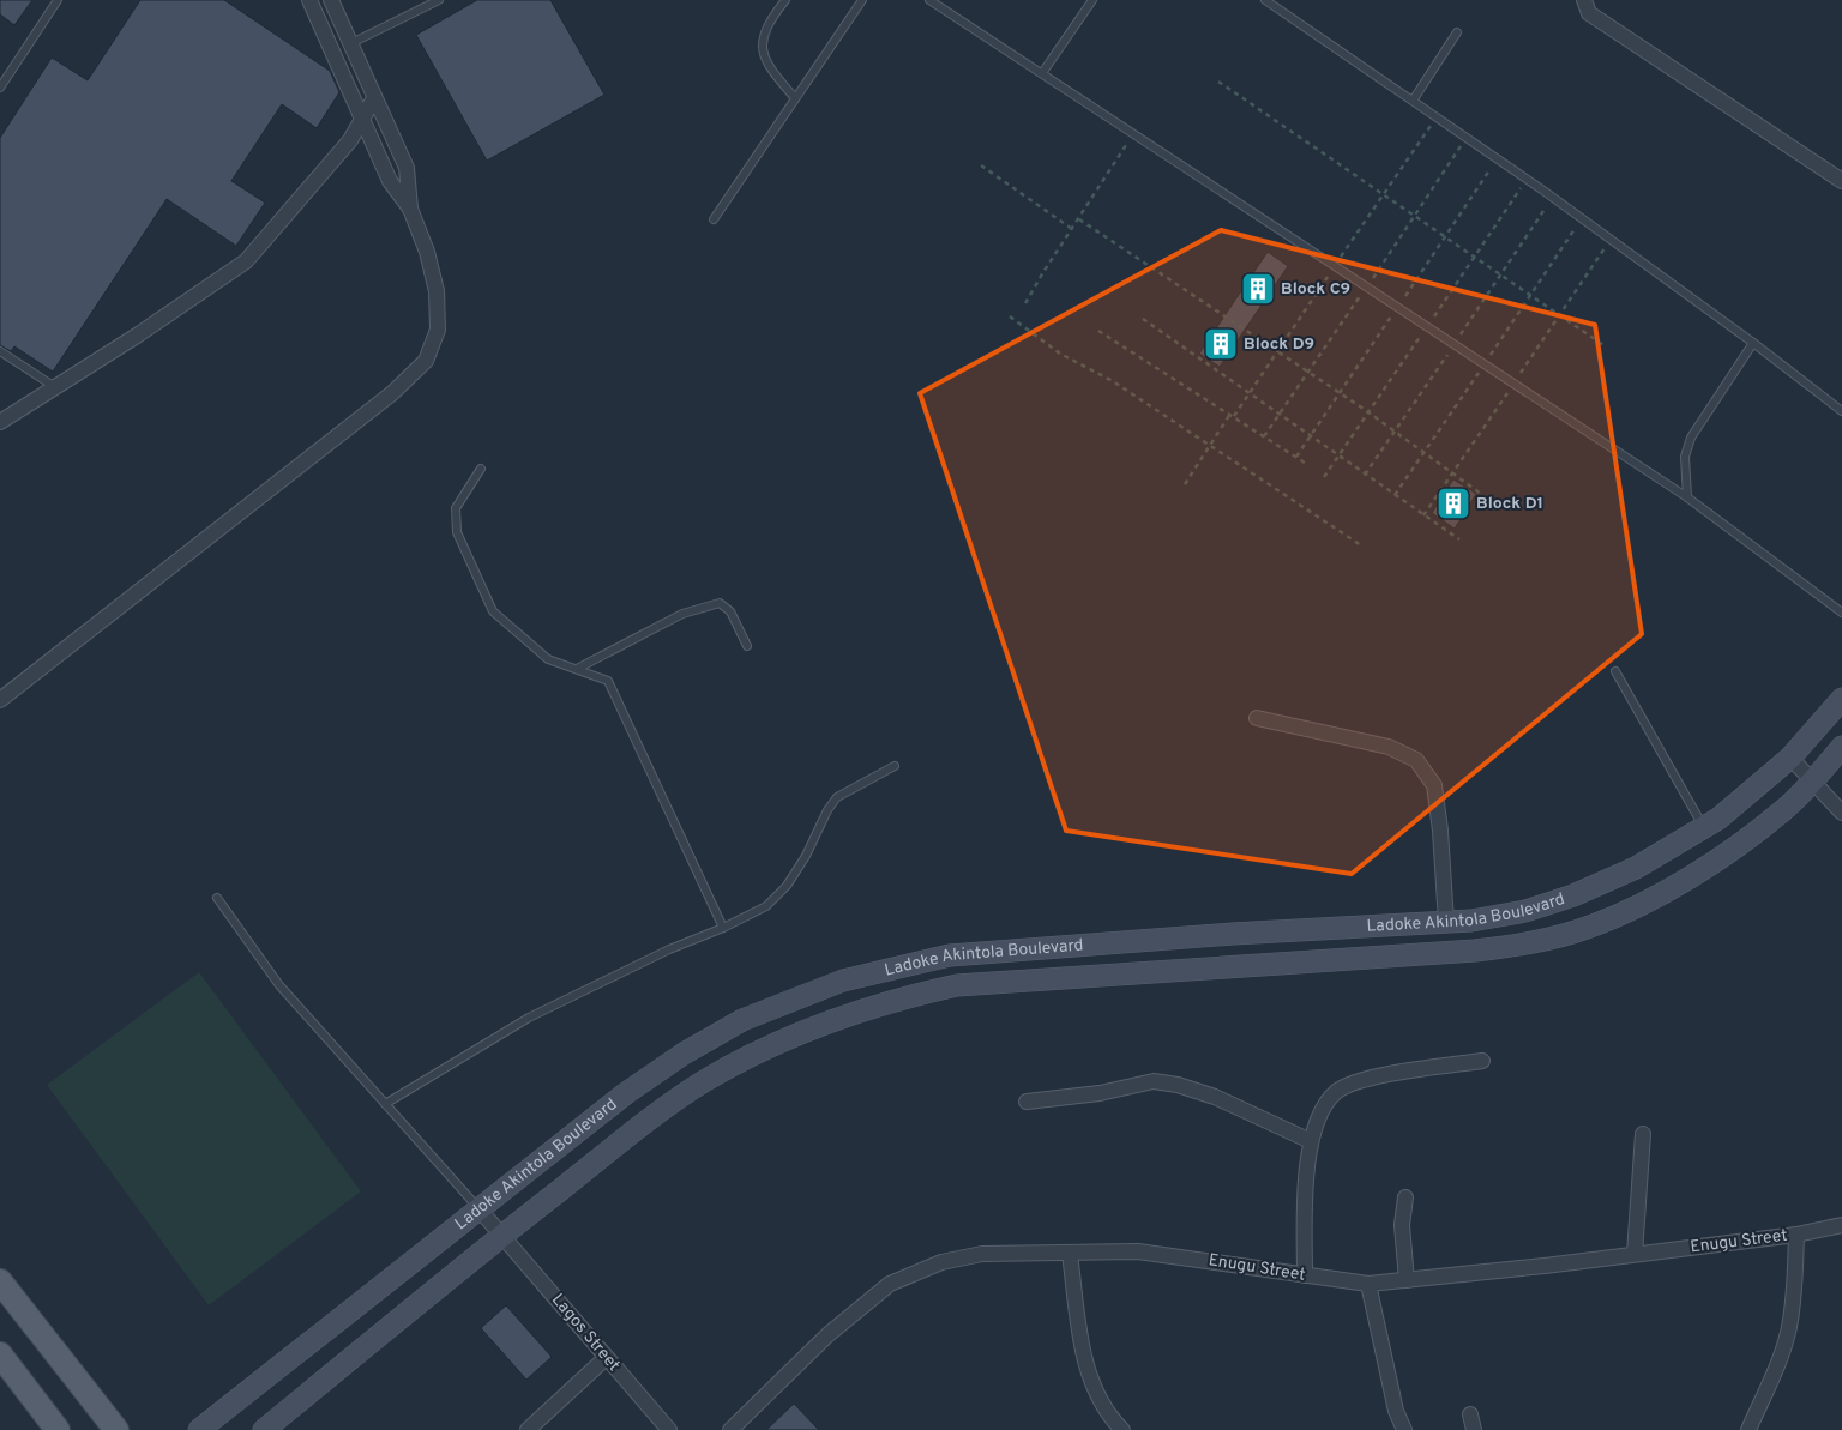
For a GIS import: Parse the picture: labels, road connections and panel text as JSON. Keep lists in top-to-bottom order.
{
  "streets": {
    "street": ["Ladoke Akintola Boulevard", "Enugu Street", "Lagos Street"]
  },
  "crossings": [
    ["Ladoke Akintola Boulevard", "Lagos Street"]
  ],
  "places": {
    "building": ["Block C9", "Block D9", "Block D1"]
  }
}
